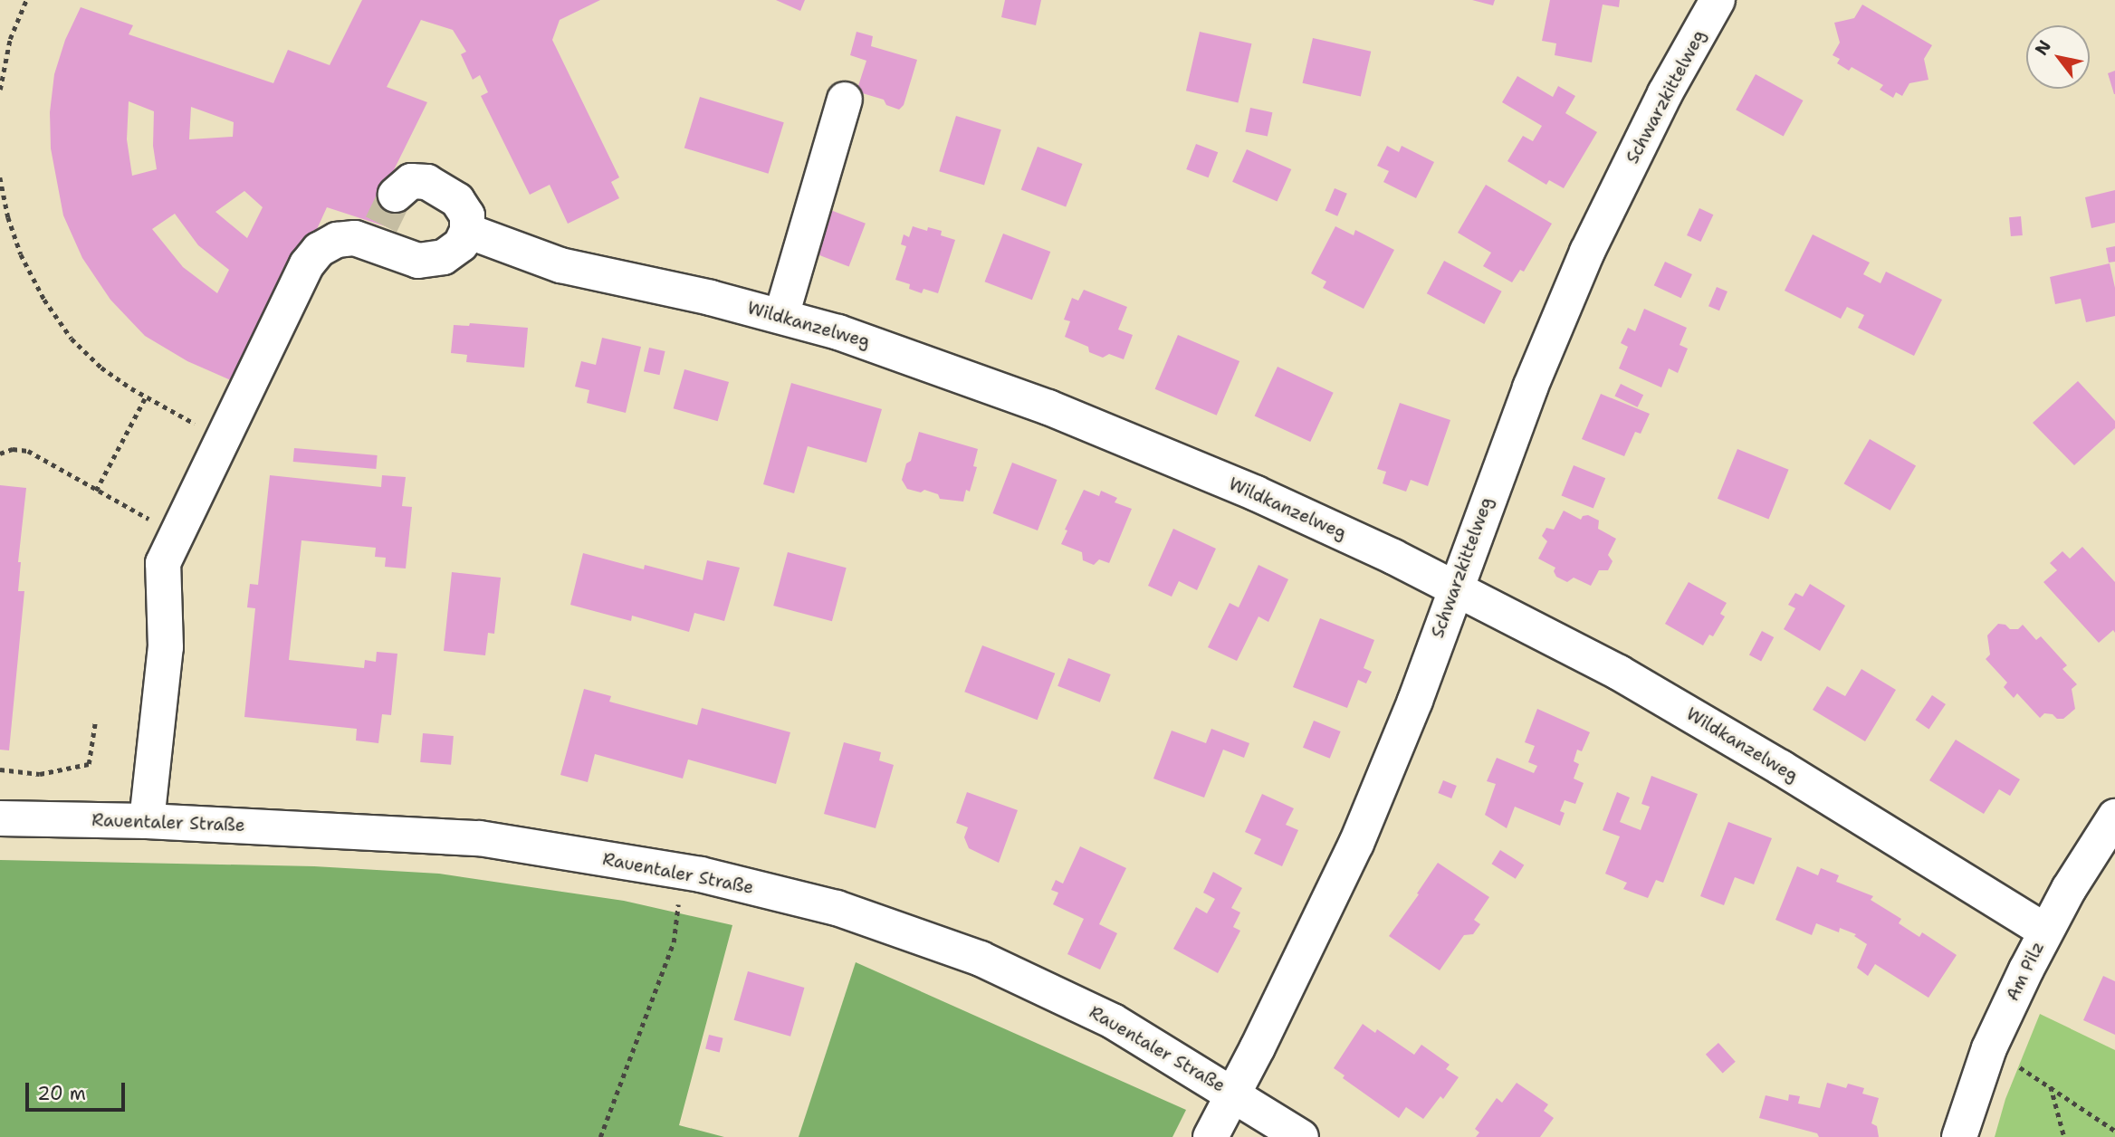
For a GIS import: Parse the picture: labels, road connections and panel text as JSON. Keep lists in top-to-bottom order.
{
  "streets": {
    "street": [
      "Schwarzkittelweg",
      "Wildkanzelweg",
      "Rauentaler Straße",
      "Am Pilz"
    ]
  },
  "crossings": [
    ["Schwarzkittelweg", "Wildkanzelweg"],
    ["Schwarzkittelweg", "Rauentaler Straße"],
    ["Wildkanzelweg", "Am Pilz"]
  ],
  "scale_bar": "20 m",
  "north": "top left"
}
